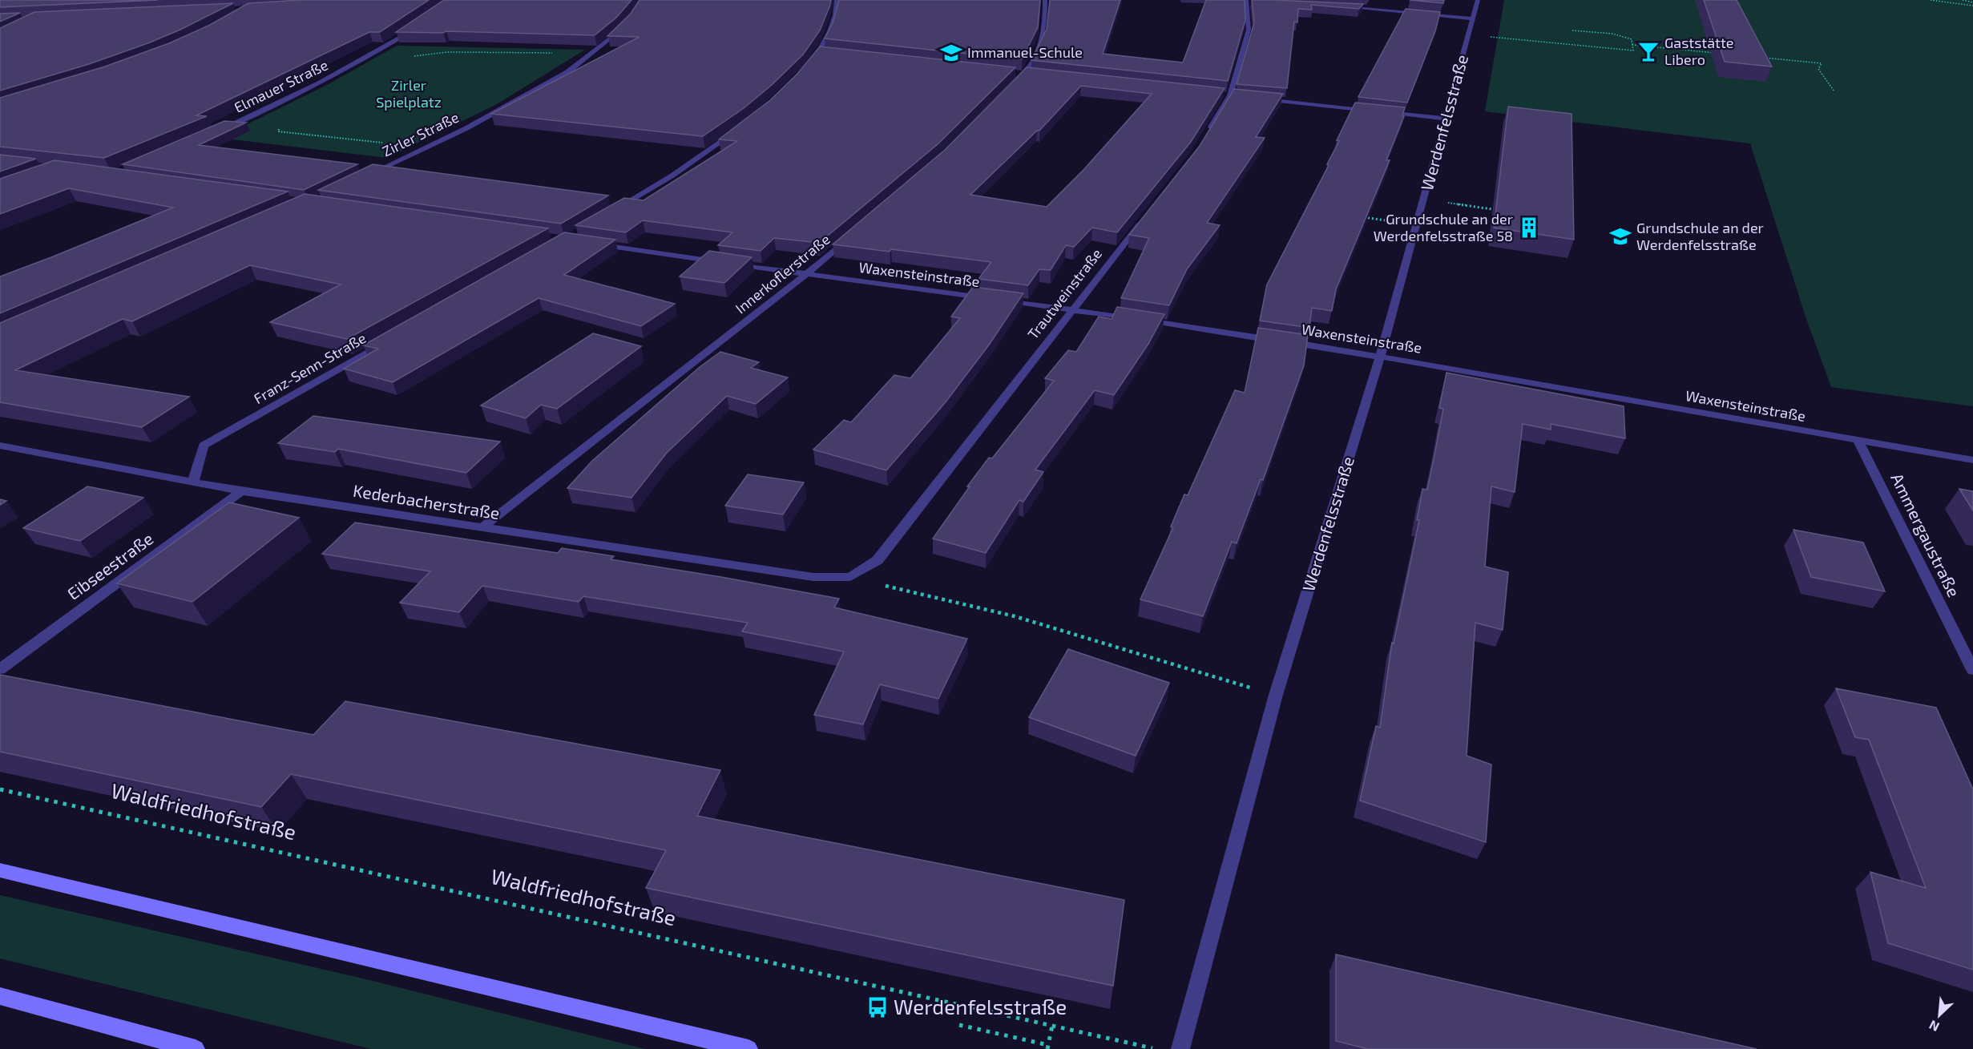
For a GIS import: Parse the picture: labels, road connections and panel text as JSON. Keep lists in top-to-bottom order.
{
  "streets": {
    "street": [
      "Elmauer Straße",
      "Werdenfelsstraße",
      "Zirler Straße",
      "Innerkoflerstraße",
      "Waxensteinstraße",
      "Trautweinstraße",
      "Franz-Senn-Straße",
      "Kederbacherstraße",
      "Ammergaustraße",
      "Eibseestraße"
    ],
    "path": ["Waldfriedhofstraße"]
  },
  "crossings": [
    ["Werdenfelsstraße", "Waxensteinstraße"],
    ["Innerkoflerstraße", "Waxensteinstraße"],
    ["Innerkoflerstraße", "Kederbacherstraße"],
    ["Waxensteinstraße", "Trautweinstraße"],
    ["Waxensteinstraße", "Ammergaustraße"],
    ["Trautweinstraße", "Kederbacherstraße"],
    ["Franz-Senn-Straße", "Kederbacherstraße"],
    ["Kederbacherstraße", "Eibseestraße"]
  ],
  "parks": ["Zirler Spielplatz"],
  "places": {
    "bar": ["Gaststätte Libero"],
    "school or university": ["Immanuel-Schule", "Grundschule an der Werdenfelsstraße"],
    "building": ["Grundschule an der Werdenfelsstraße 58"],
    "bus stop": ["Werdenfelsstraße"]
  },
  "north": "bottom left"
}
